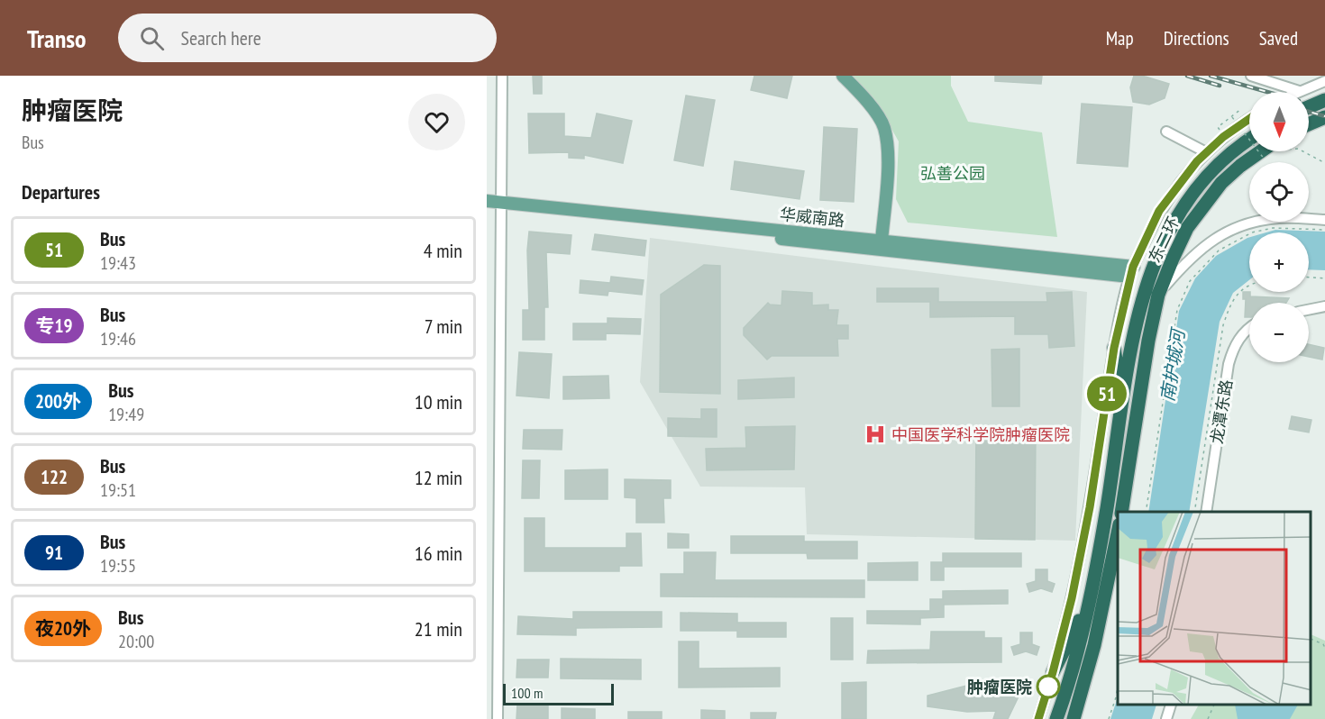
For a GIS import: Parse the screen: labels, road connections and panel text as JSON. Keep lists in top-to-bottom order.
{
  "streets": {
    "highway": ["东二环"],
    "main road": ["华威南路"],
    "street": ["龙潭东路"]
  },
  "water": ["南护城河"],
  "parks": ["弘善公园"],
  "places": {
    "hospital": ["中国医学科学院肿瘤医院"],
    "other": ["肿瘤医院"]
  },
  "lines": ["bus line 51"],
  "scale_bar": "100 m",
  "north": "bottom",
  "page": {
    "header": "Transo",
    "search": "Search here",
    "nav": ["Map", "Directions", "Saved"],
    "heading": [
      ["肿瘤医院", "Bus"],
      "Departures"
    ],
    "on_map": "51",
    "map_buttons": ["+", "−"],
    "list": [
      {
        "mark": "51",
        "name": "Bus",
        "note": "19:43",
        "value": "4 min"
      },
      {
        "mark": "专19",
        "name": "Bus",
        "note": "19:46",
        "value": "7 min"
      },
      {
        "mark": "200外",
        "name": "Bus",
        "note": "19:49",
        "value": "10 min"
      },
      {
        "mark": "122",
        "name": "Bus",
        "note": "19:51",
        "value": "12 min"
      },
      {
        "mark": "91",
        "name": "Bus",
        "note": "19:55",
        "value": "16 min"
      },
      {
        "mark": "夜20外",
        "name": "Bus",
        "note": "20:00",
        "value": "21 min"
      }
    ],
    "scale": "100 m"
  }
}
